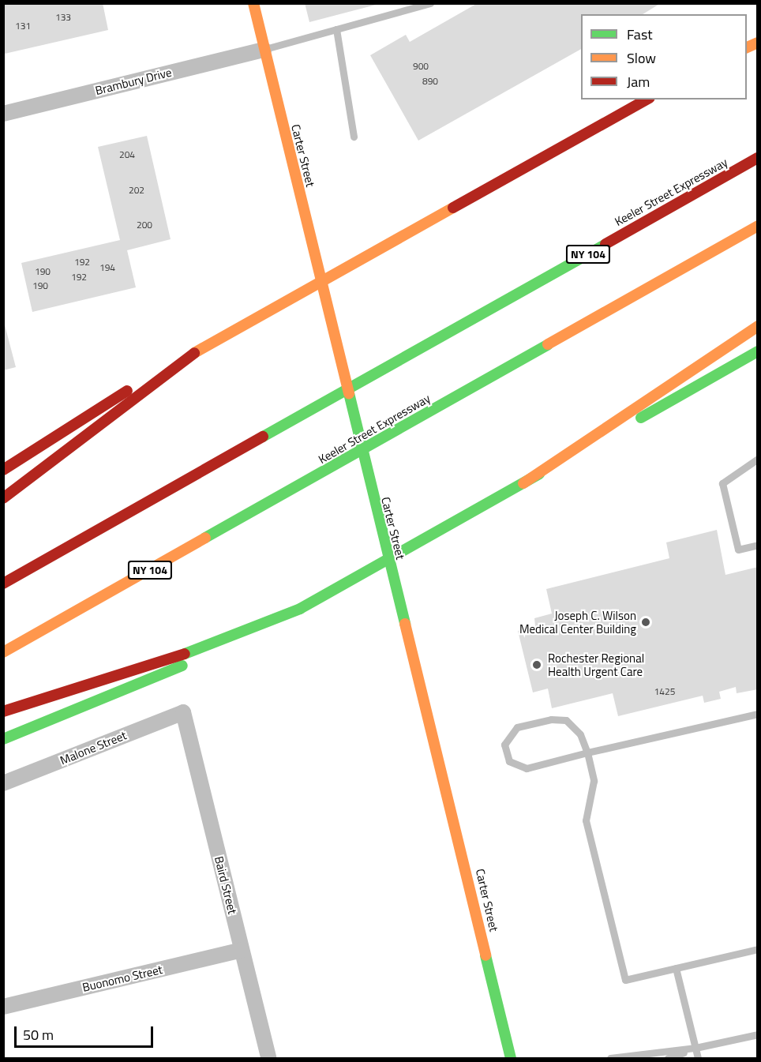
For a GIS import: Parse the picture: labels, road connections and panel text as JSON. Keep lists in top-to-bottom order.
{
  "streets": {
    "main road": ["Carter Street", "Keeler Street Expressway", "NY 104"],
    "street": [
      "Brambury Drive",
      "Malone Street",
      "Baird Street",
      "Buonomo Street"
    ]
  },
  "crossings": [
    ["Brambury Drive", "Carter Street"],
    ["Malone Street", "Baird Street"],
    ["Baird Street", "Buonomo Street"]
  ],
  "places": ["Joseph C. Wilson Medical Center Building", "Rochester Regional Health Urgent Care"],
  "house_numbers": [
    "133",
    "131",
    "900",
    "890",
    "204",
    "202",
    "200",
    "192",
    "194",
    "190",
    "192",
    "190",
    "1425"
  ],
  "legend": ["Fast", "Slow", "Jam"],
  "scale_bar": "50 m"
}
